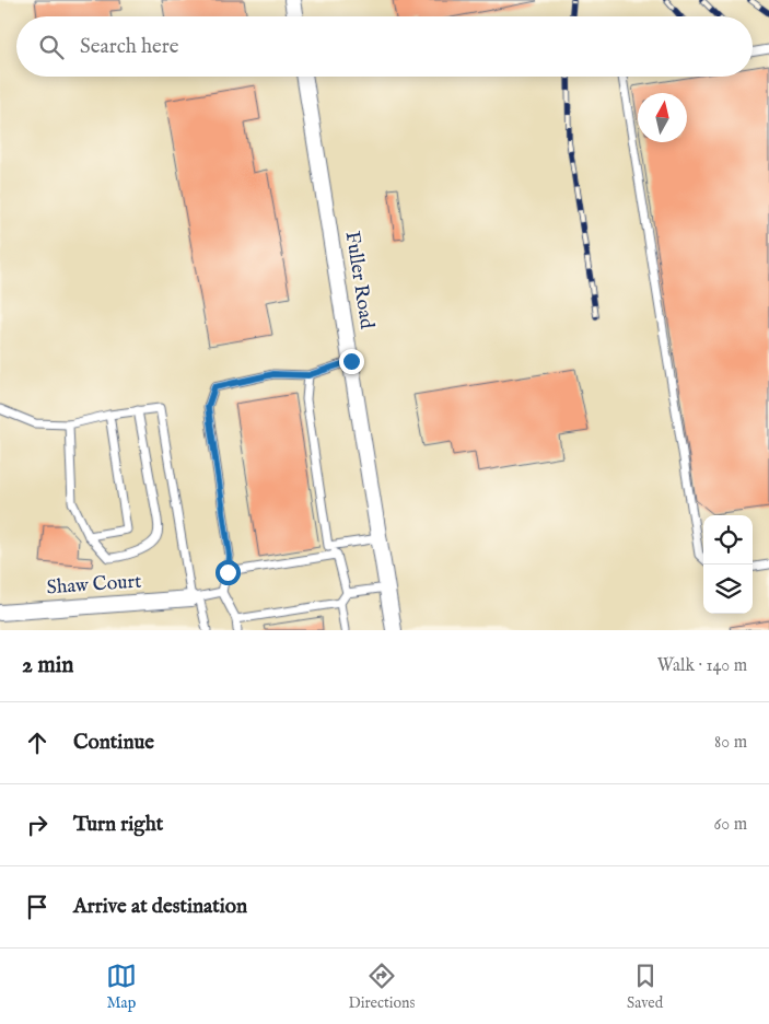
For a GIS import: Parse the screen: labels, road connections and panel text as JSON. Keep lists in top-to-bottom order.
{
  "streets": {
    "street": ["Fuller Road", "Shaw Court"]
  },
  "north": "top",
  "page": {
    "search": "Search here",
    "heading": ["2 min", "Walk · 140 m"],
    "list": [
      ["Continue", "80 m"],
      ["Turn right", "60 m"],
      "Arrive at destination"
    ],
    "nav": ["Map", "Directions", "Saved"]
  }
}
